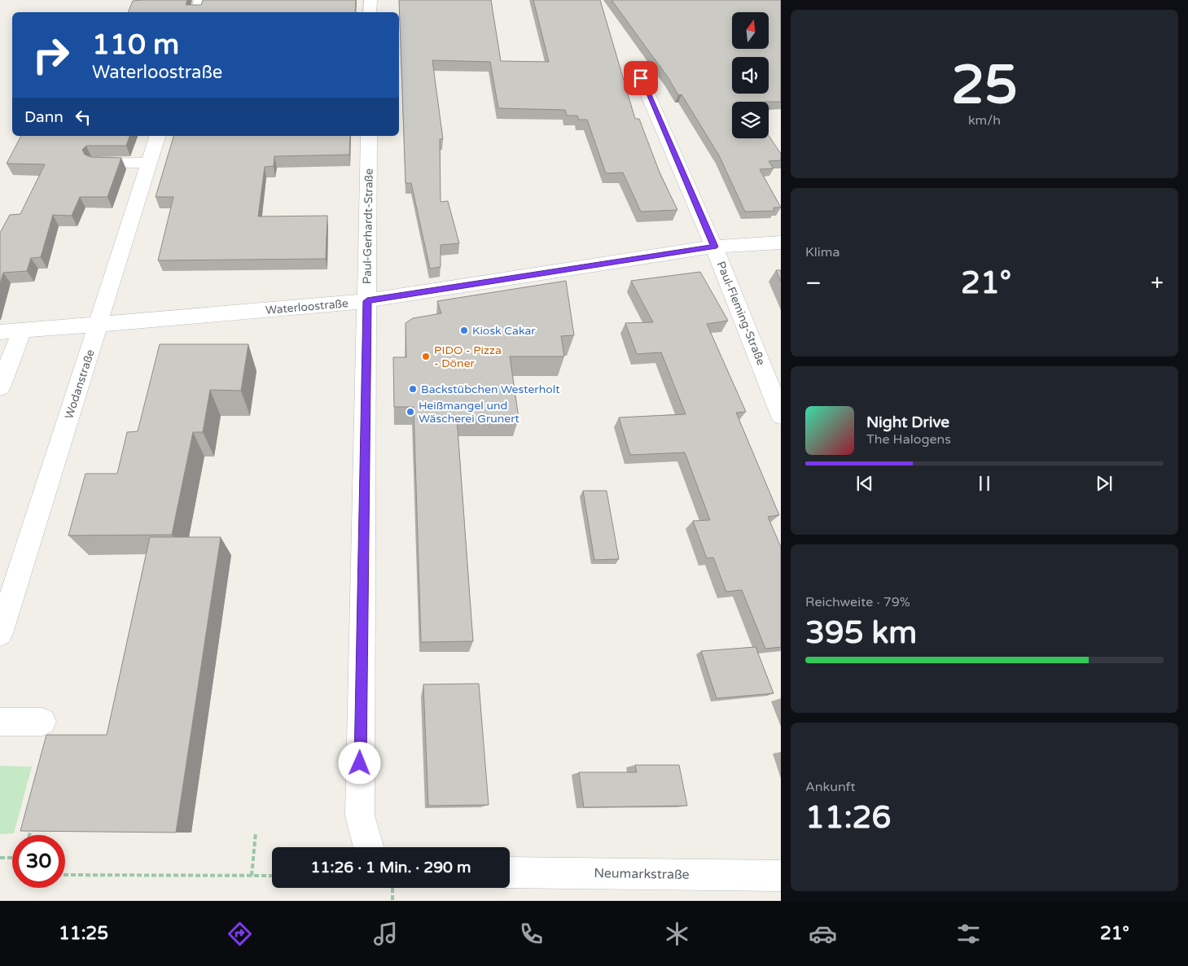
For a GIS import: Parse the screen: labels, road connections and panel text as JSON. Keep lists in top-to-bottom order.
{
  "streets": {
    "street": [
      "Paul-Gerhardt-Straße",
      "Waterloostraße",
      "Paul-Fleming-Straße",
      "Wodanstraße",
      "Neumarkstraße"
    ]
  },
  "crossings": [
    ["Paul-Gerhardt-Straße", "Waterloostraße"],
    ["Waterloostraße", "Paul-Fleming-Straße"],
    ["Waterloostraße", "Wodanstraße"]
  ],
  "places": [
    "Kiosk Cakar",
    "PIDO - Pizza - Döner",
    "Backstübchen Westerholt",
    "Heißmangel und Wäscherei Grunert"
  ],
  "north": "top",
  "page": {
    "tile": [
      ["25", "km/h"],
      "Klima",
      ["Reichweite · 79%", "395 km"],
      ["Ankunft", "11:26"]
    ],
    "turn": ["110 m", "Waterloostraße"],
    "then": "Dann",
    "heat": ["−", "21°", "+"],
    "song": ["Night Drive", "The Halogens"],
    "limit": "30",
    "trip": "11:26 · 1 Min. · 290 m",
    "tabs": ["11:25", "21°"]
  }
}
